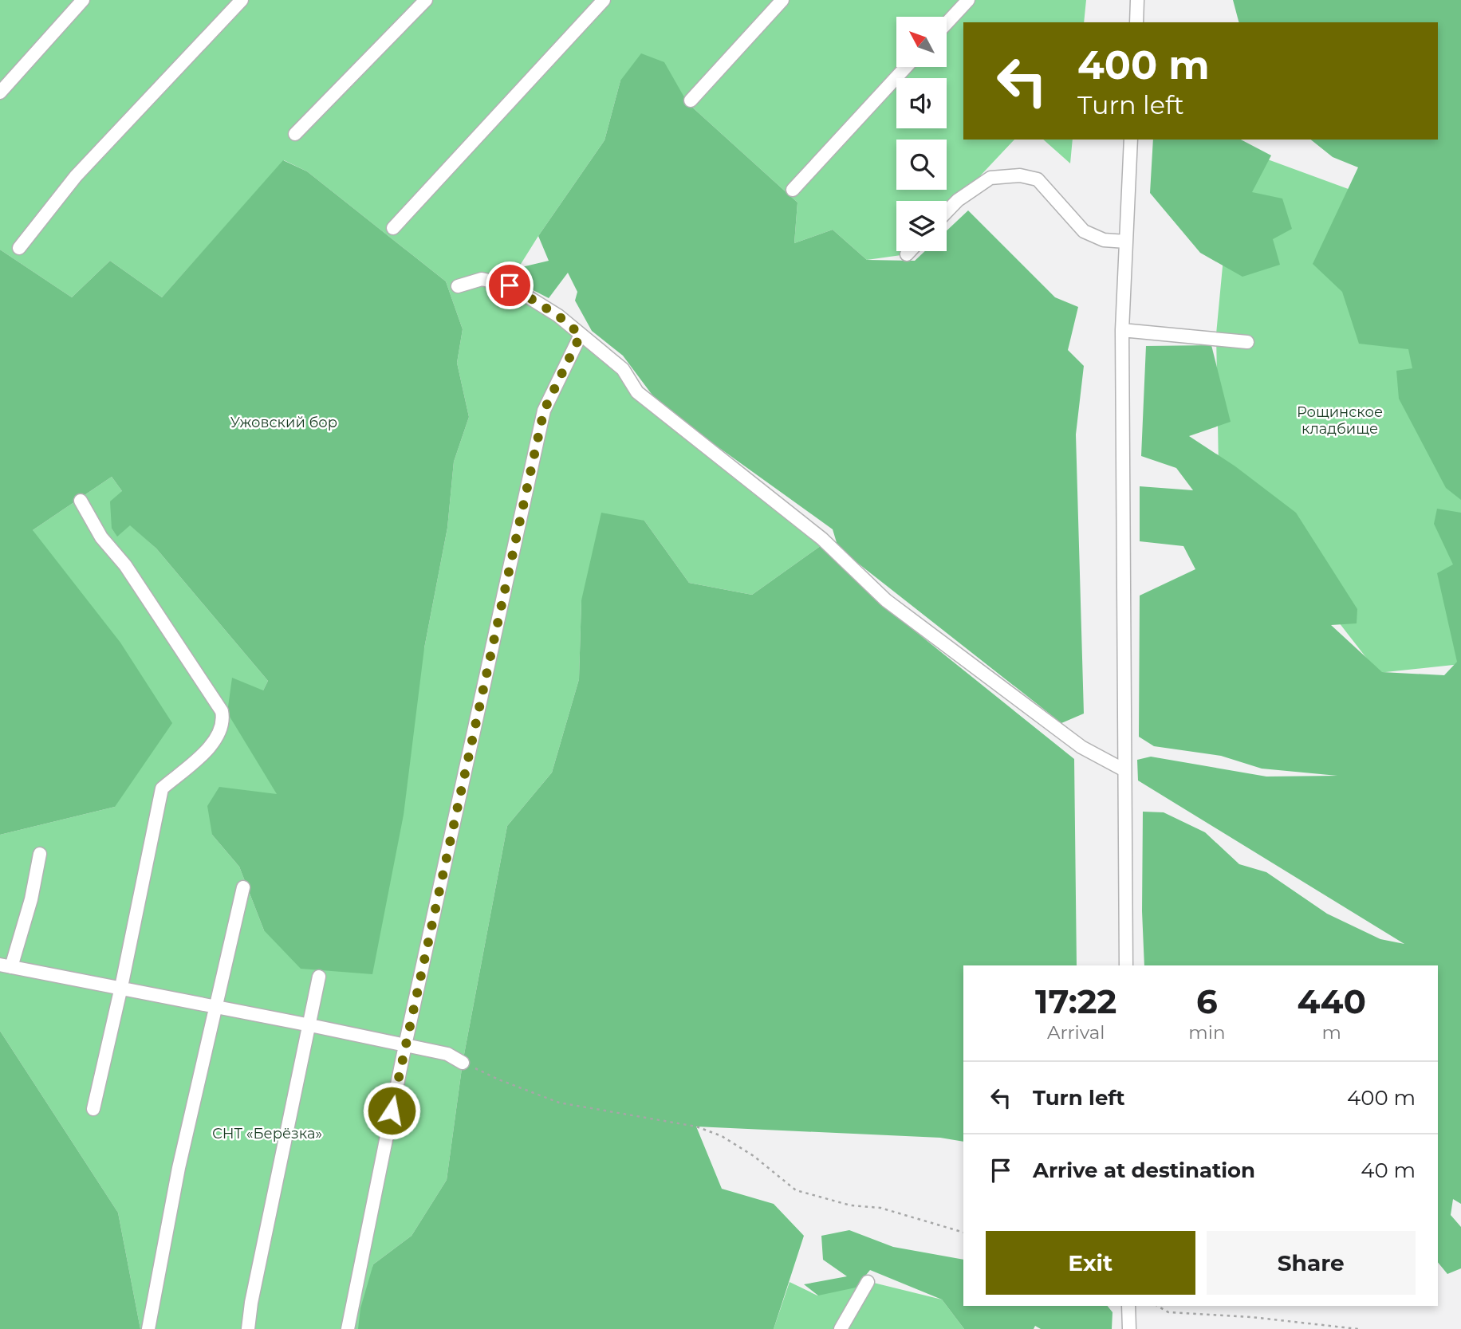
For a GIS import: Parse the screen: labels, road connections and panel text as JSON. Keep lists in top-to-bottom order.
{
  "parks": ["Рощинское кладбище", "Ужовский бор", "СНТ «Берёзка»"],
  "north": "top left",
  "page": {
    "turn": ["400 m", "Turn left"],
    "eta": [
      "17:22",
      "Arrival",
      "6",
      "min",
      "440",
      "m"
    ],
    "list": [
      {
        "name": "Turn left",
        "value": "400 m"
      },
      {
        "name": "Arrive at destination",
        "value": "40 m"
      }
    ],
    "buttons": ["Exit", "Share"]
  }
}
